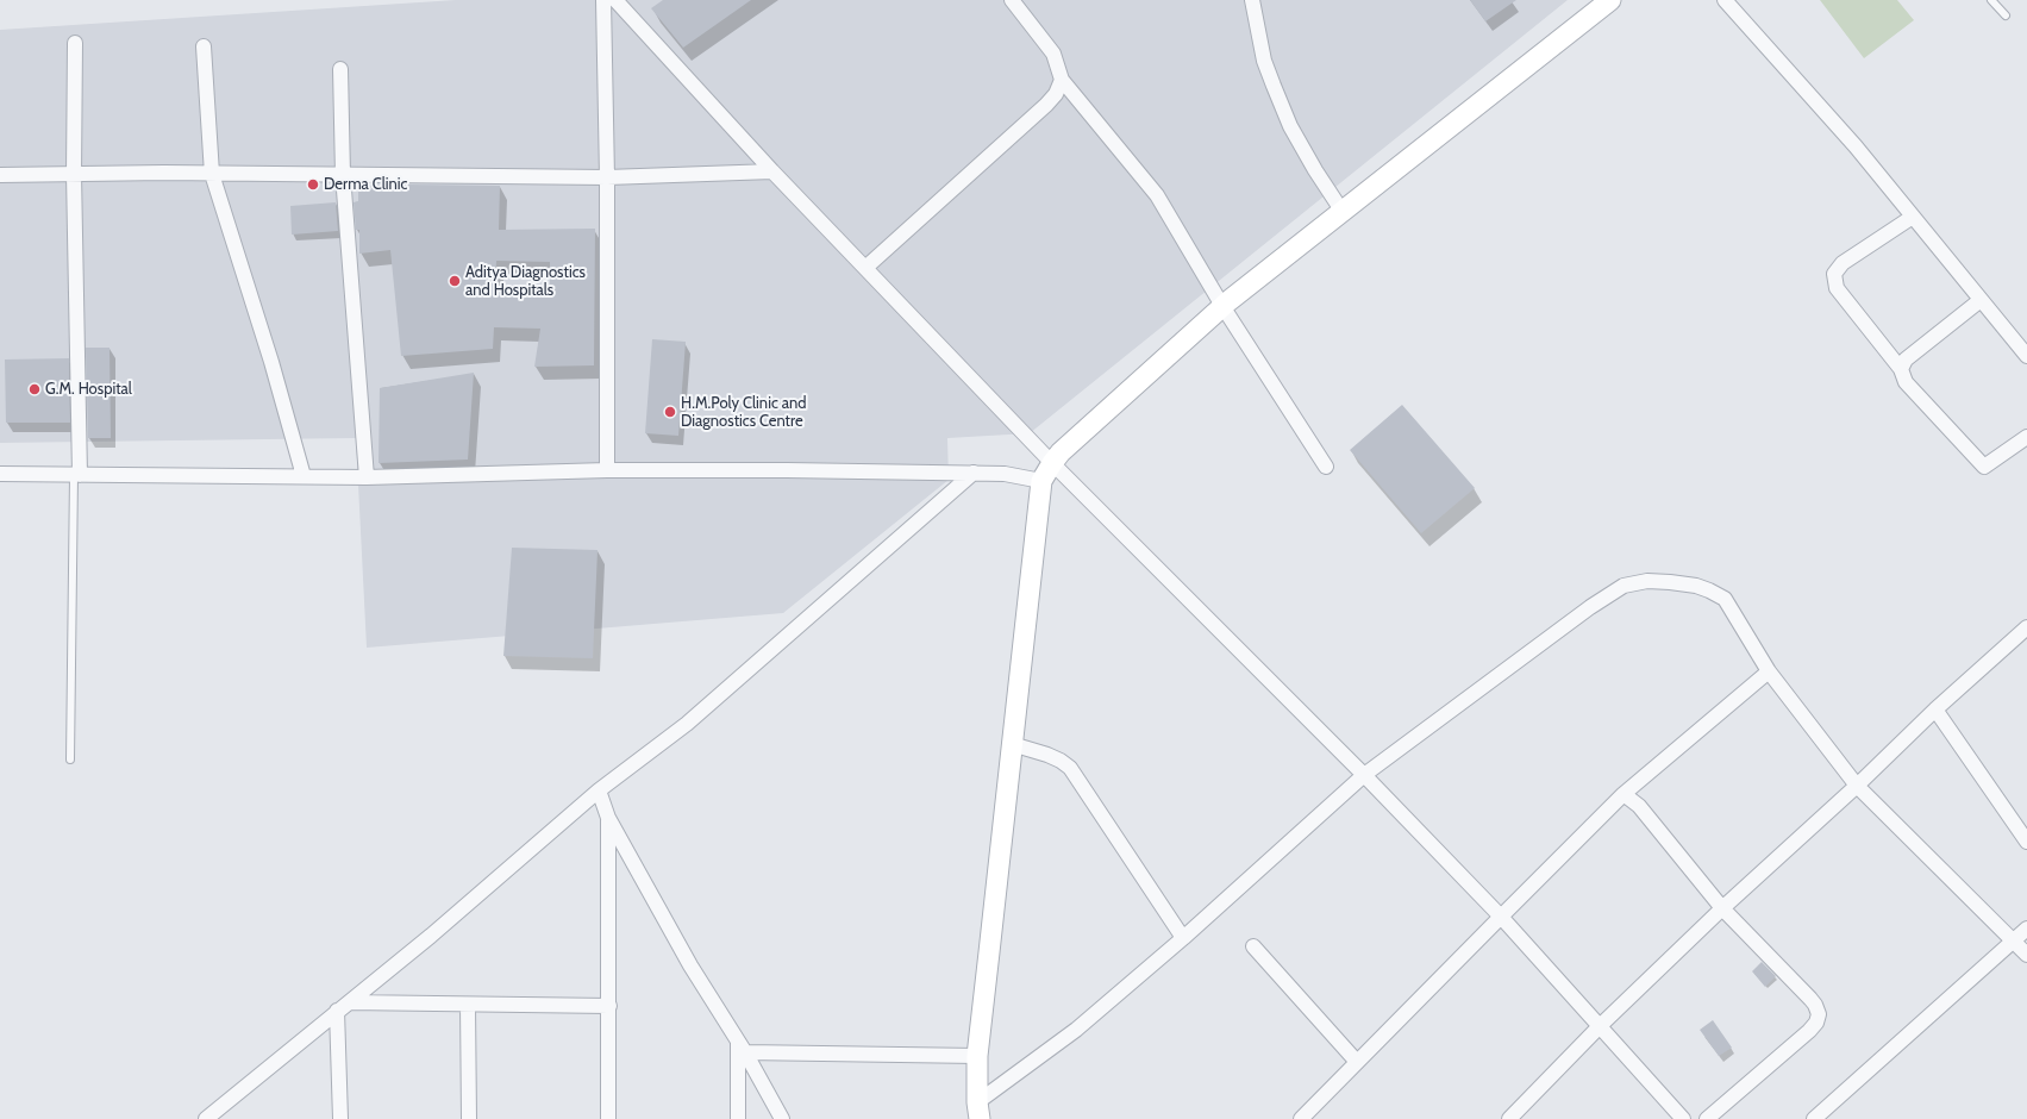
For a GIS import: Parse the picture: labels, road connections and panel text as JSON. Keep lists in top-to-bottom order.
{
  "places": [
    "Derma Clinic",
    "Aditya Diagnostics and Hospitals",
    "G.M. Hospital",
    "H.M.Poly Clinic and Diagnostics Centre"
  ]
}
